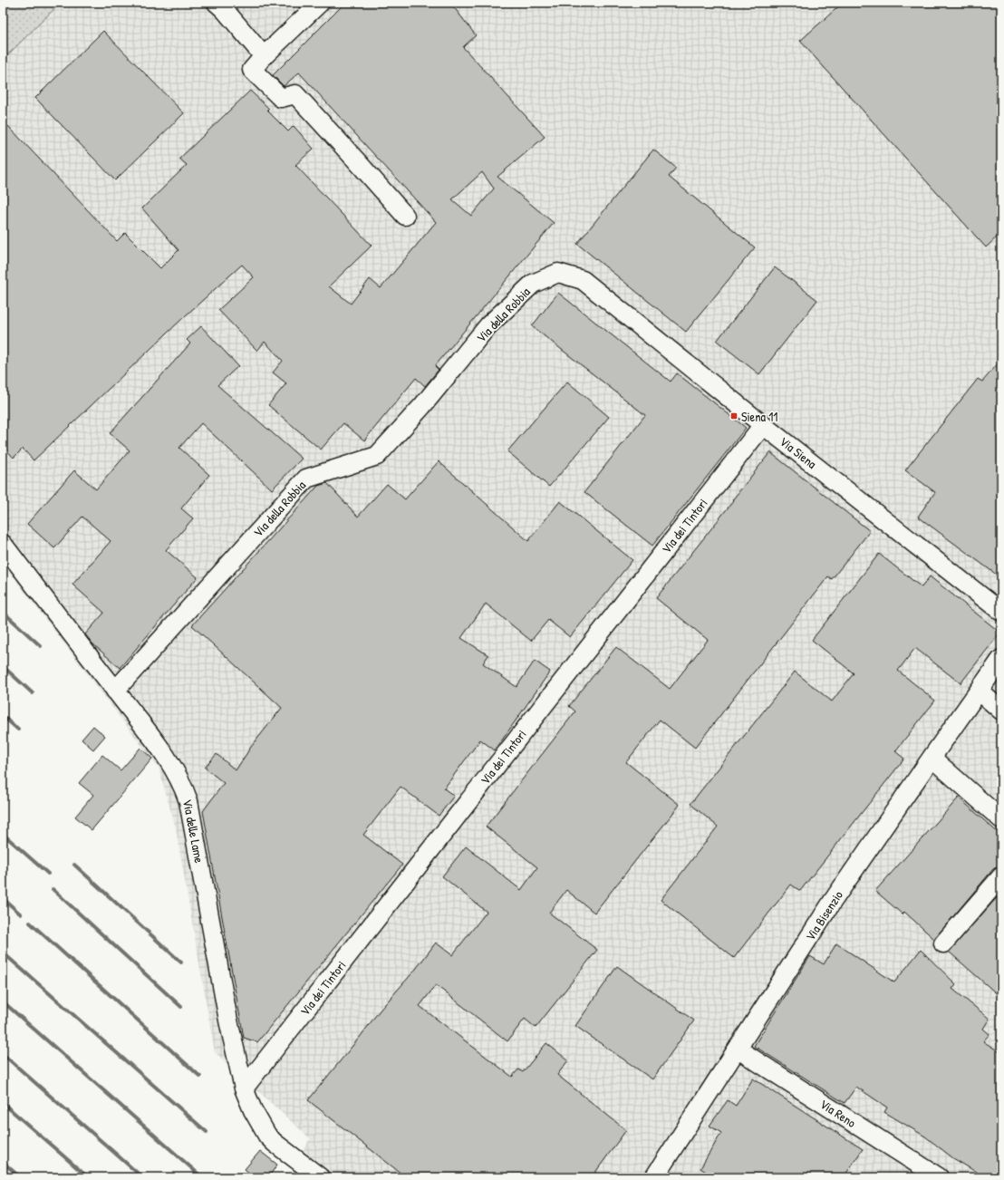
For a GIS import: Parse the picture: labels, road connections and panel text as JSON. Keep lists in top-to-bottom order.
{
  "streets": {
    "street": [
      "Via della Robbia",
      "Via Siena",
      "Via dei Tintori",
      "Via delle Lame",
      "Via Bisenzio",
      "Via Reno"
    ]
  },
  "crossings": [
    ["Via della Robbia", "Via Siena"],
    ["Via della Robbia", "Via delle Lame"],
    ["Via Siena", "Via dei Tintori"],
    ["Via dei Tintori", "Via delle Lame"],
    ["Via Bisenzio", "Via Reno"]
  ],
  "places": {
    "transit": ["Siena 11"]
  }
}
